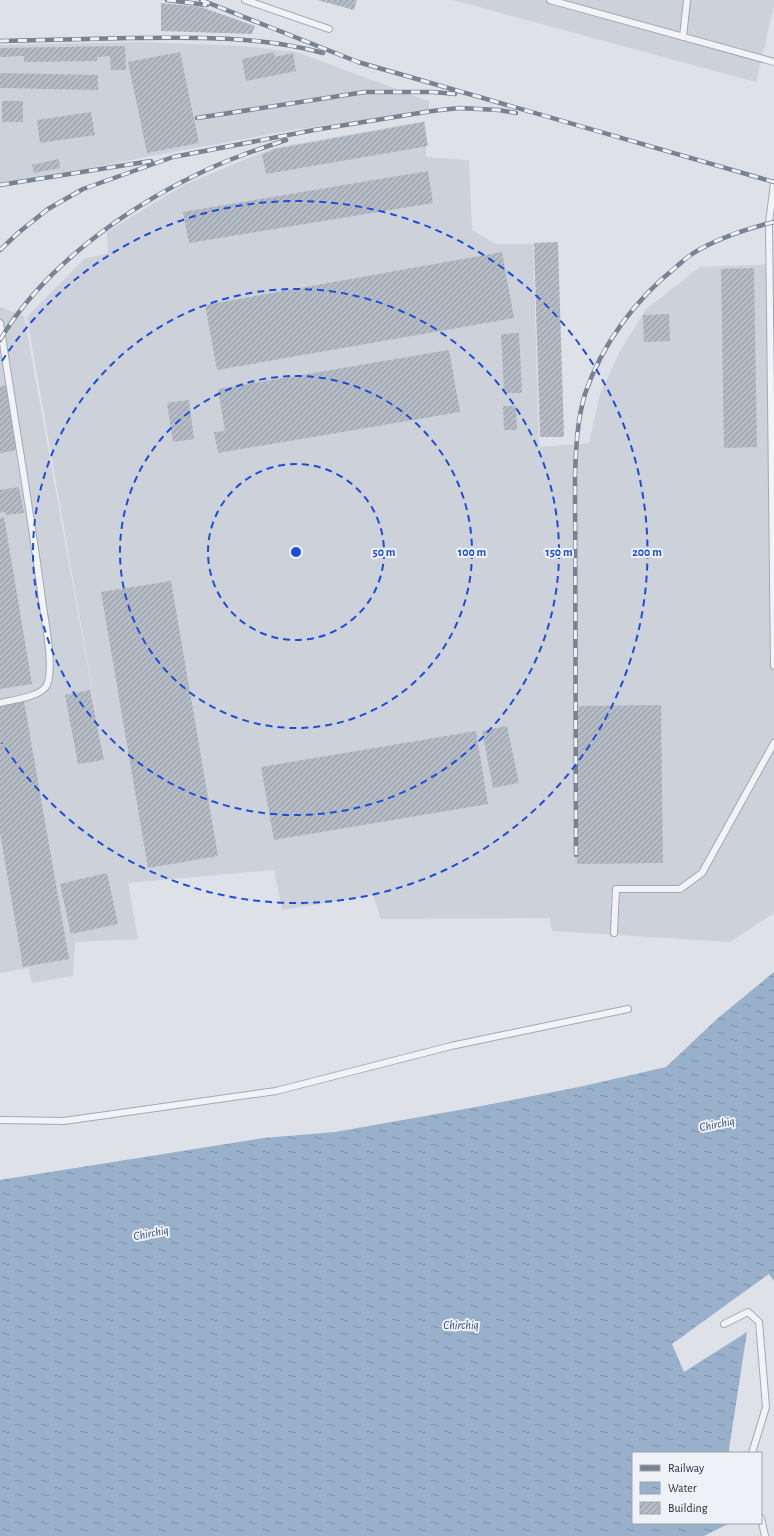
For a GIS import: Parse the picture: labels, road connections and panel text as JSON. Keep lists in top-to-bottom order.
{
  "water": ["Chirchiq"],
  "legend": ["Railway", "Water", "Building"],
  "rings": [
    "50 m",
    "100 m",
    "150 m",
    "200 m"
  ]
}
